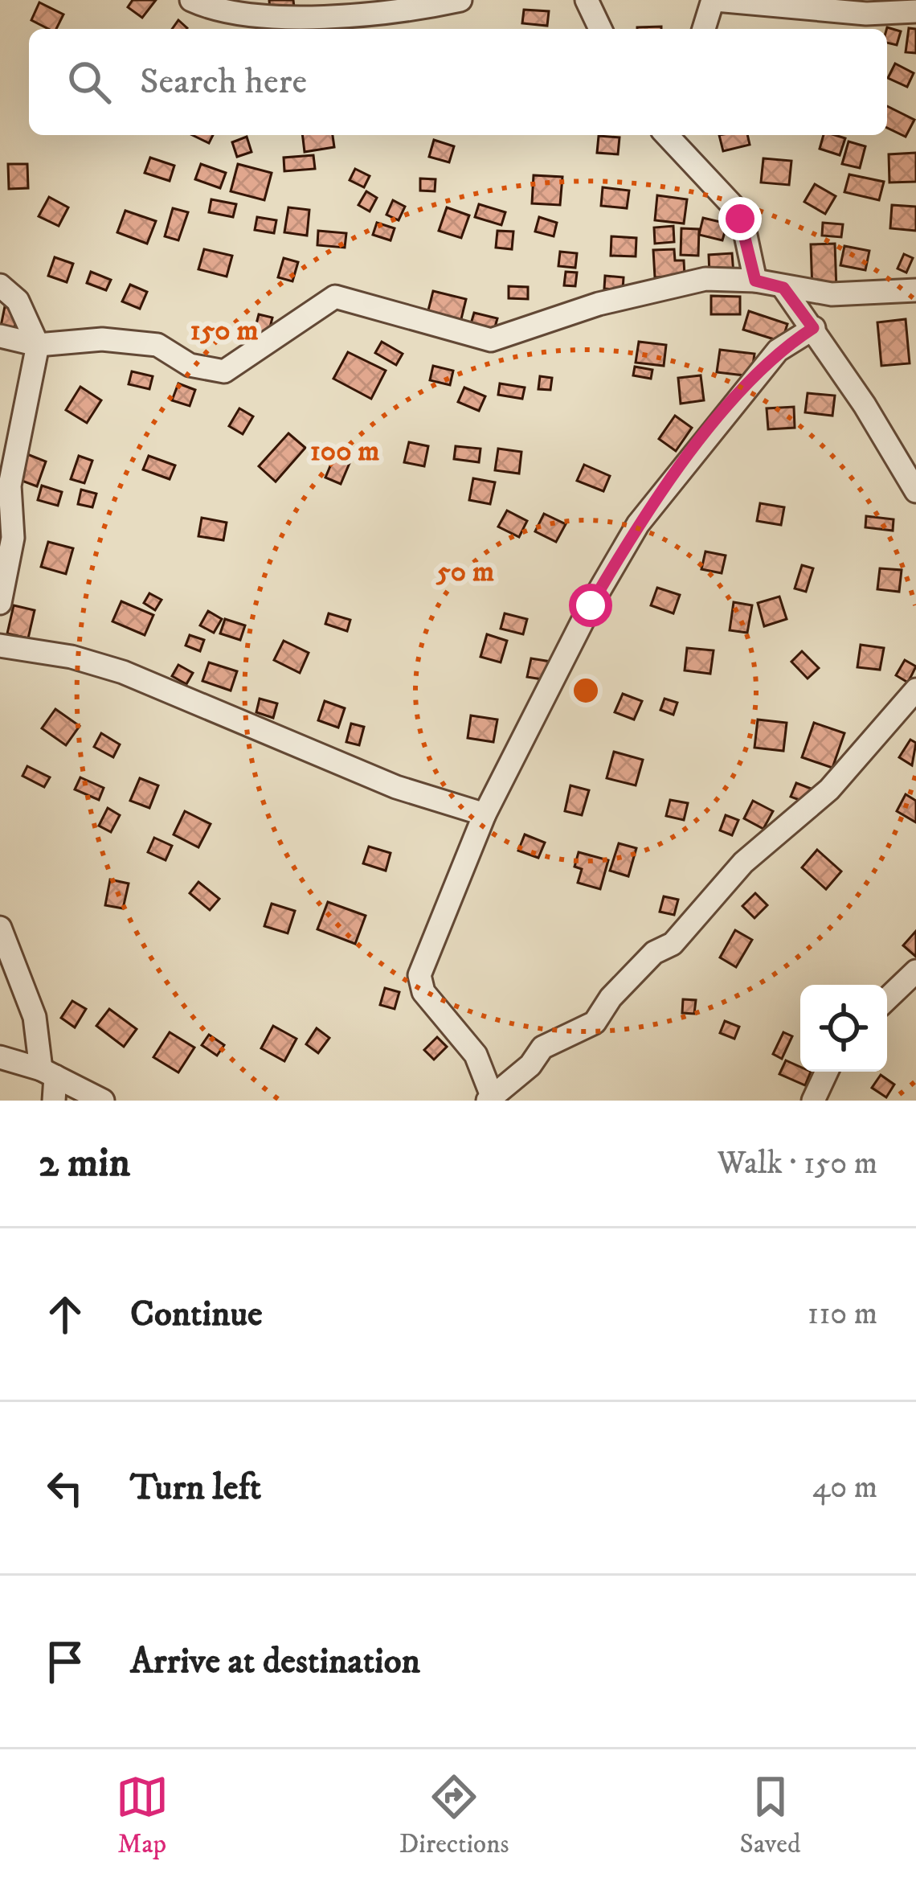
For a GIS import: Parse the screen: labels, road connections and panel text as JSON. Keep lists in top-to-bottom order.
{
  "page": {
    "search": "Search here",
    "heading": ["2 min", "Walk · 150 m"],
    "list": [
      ["Continue", "110 m"],
      ["Turn left", "40 m"],
      "Arrive at destination"
    ],
    "nav": ["Map", "Directions", "Saved"]
  },
  "rings": ["150 m", "100 m", "50 m"]
}
